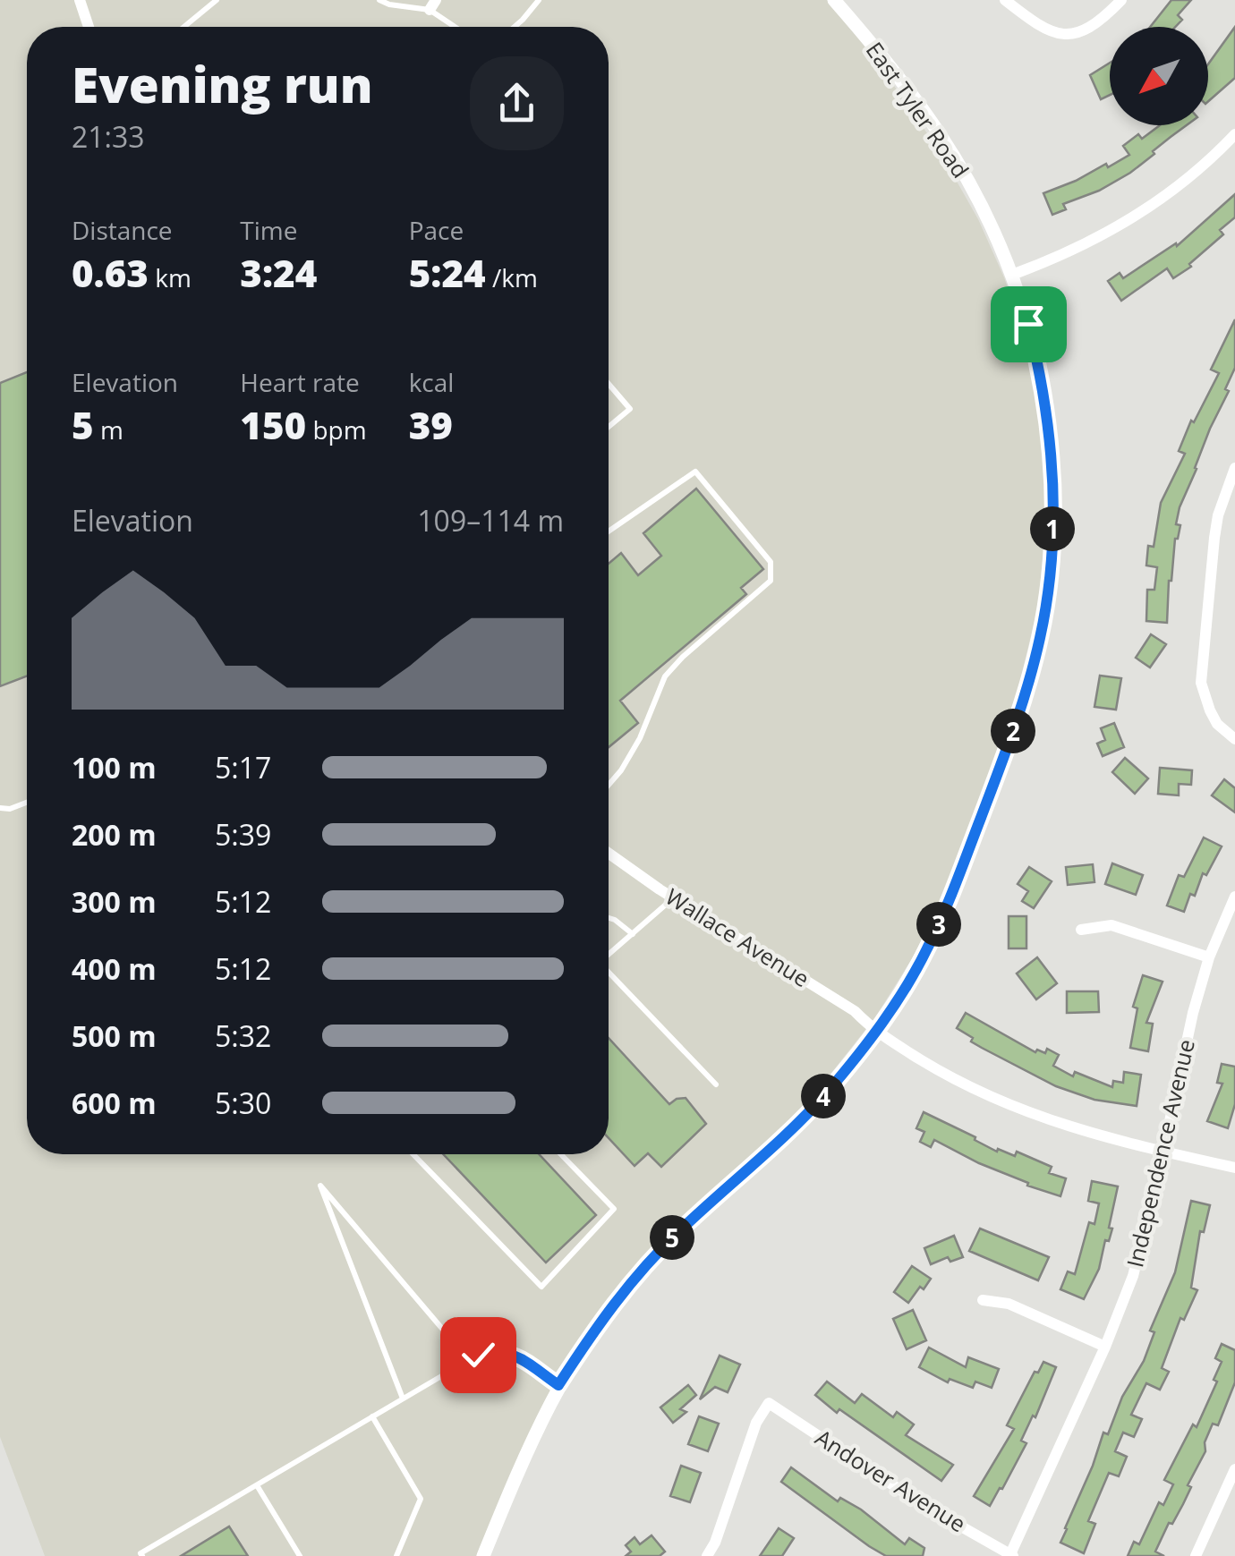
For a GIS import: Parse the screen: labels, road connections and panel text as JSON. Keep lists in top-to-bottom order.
{
  "streets": {
    "street": [
      "East Tyler Road",
      "Wallace Avenue",
      "Independence Avenue",
      "Andover Avenue"
    ]
  },
  "crossings": [
    ["East Tyler Road", "Wallace Avenue"],
    ["Wallace Avenue", "Independence Avenue"],
    ["Independence Avenue", "Andover Avenue"]
  ],
  "north": "bottom left",
  "page": {
    "heading": ["Evening run", "21:33"],
    "stats": [
      ["Distance", "0.63 km"],
      ["Time", "3:24"],
      ["Pace", "5:24 /km"],
      ["Elevation", "5 m"],
      ["Heart rate", "150 bpm"],
      ["kcal", "39"]
    ],
    "chart": ["Elevation", "109–114 m"],
    "pins": [
      "1",
      "2",
      "3",
      "4",
      "5"
    ],
    "list": [
      {
        "name": "100 m",
        "note": "5:17"
      },
      {
        "name": "200 m",
        "note": "5:39"
      },
      {
        "name": "300 m",
        "note": "5:12"
      },
      {
        "name": "400 m",
        "note": "5:12"
      },
      {
        "name": "500 m",
        "note": "5:32"
      },
      {
        "name": "600 m",
        "note": "5:30"
      }
    ]
  }
}
